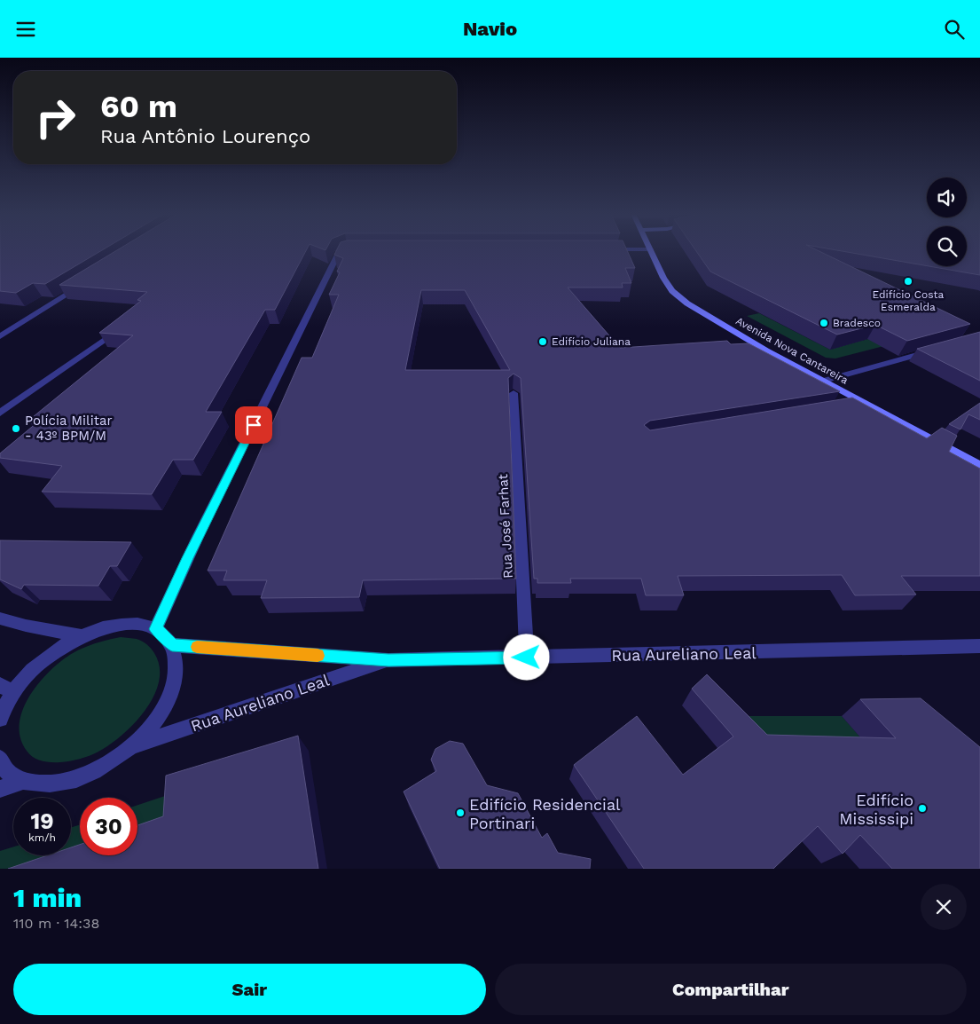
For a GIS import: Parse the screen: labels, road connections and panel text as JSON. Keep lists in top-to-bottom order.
{
  "streets": {
    "main road": ["Avenida Nova Cantareira"],
    "street": ["Rua José Farhat", "Rua Aureliano Leal"]
  },
  "crossings": [
    ["Rua José Farhat", "Rua Aureliano Leal"]
  ],
  "places": [
    "Edifício Costa Esmeralda",
    "Bradesco",
    "Edifício Juliana",
    "Polícia Militar - 43º BPM/M",
    "Edifício Mississipi",
    "Edifício Residencial Portinari"
  ],
  "page": {
    "header": "Navio",
    "turn": ["60 m", "Rua Antônio Lourenço"],
    "speed": "19 km/h",
    "limit": "30",
    "heading": ["1 min", "110 m · 14:38"],
    "buttons": ["Sair", "Compartilhar"]
  }
}
